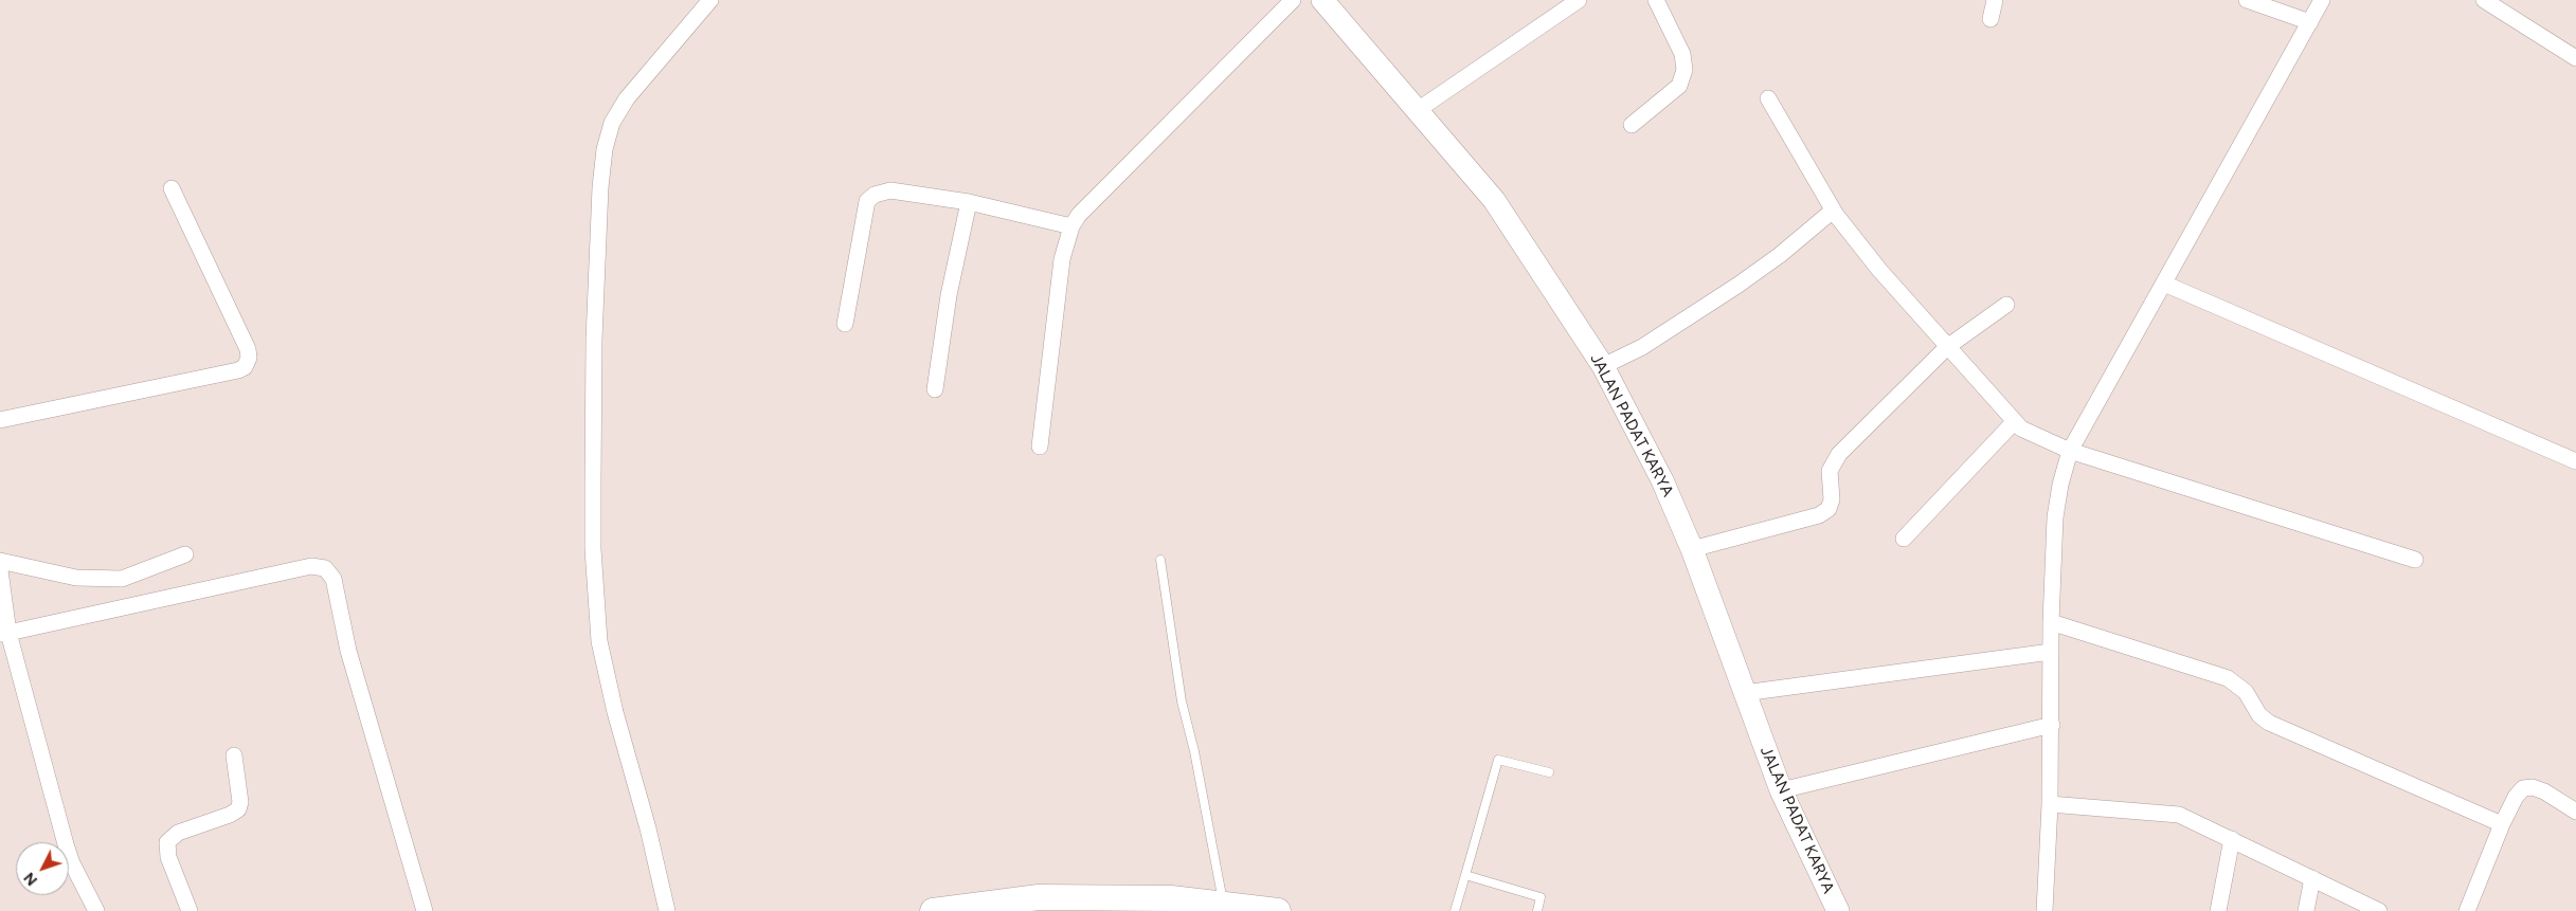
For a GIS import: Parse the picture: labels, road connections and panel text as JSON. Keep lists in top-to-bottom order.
{
  "streets": {
    "street": ["JALAN PADAT KARYA"]
  },
  "north": "bottom left"
}
